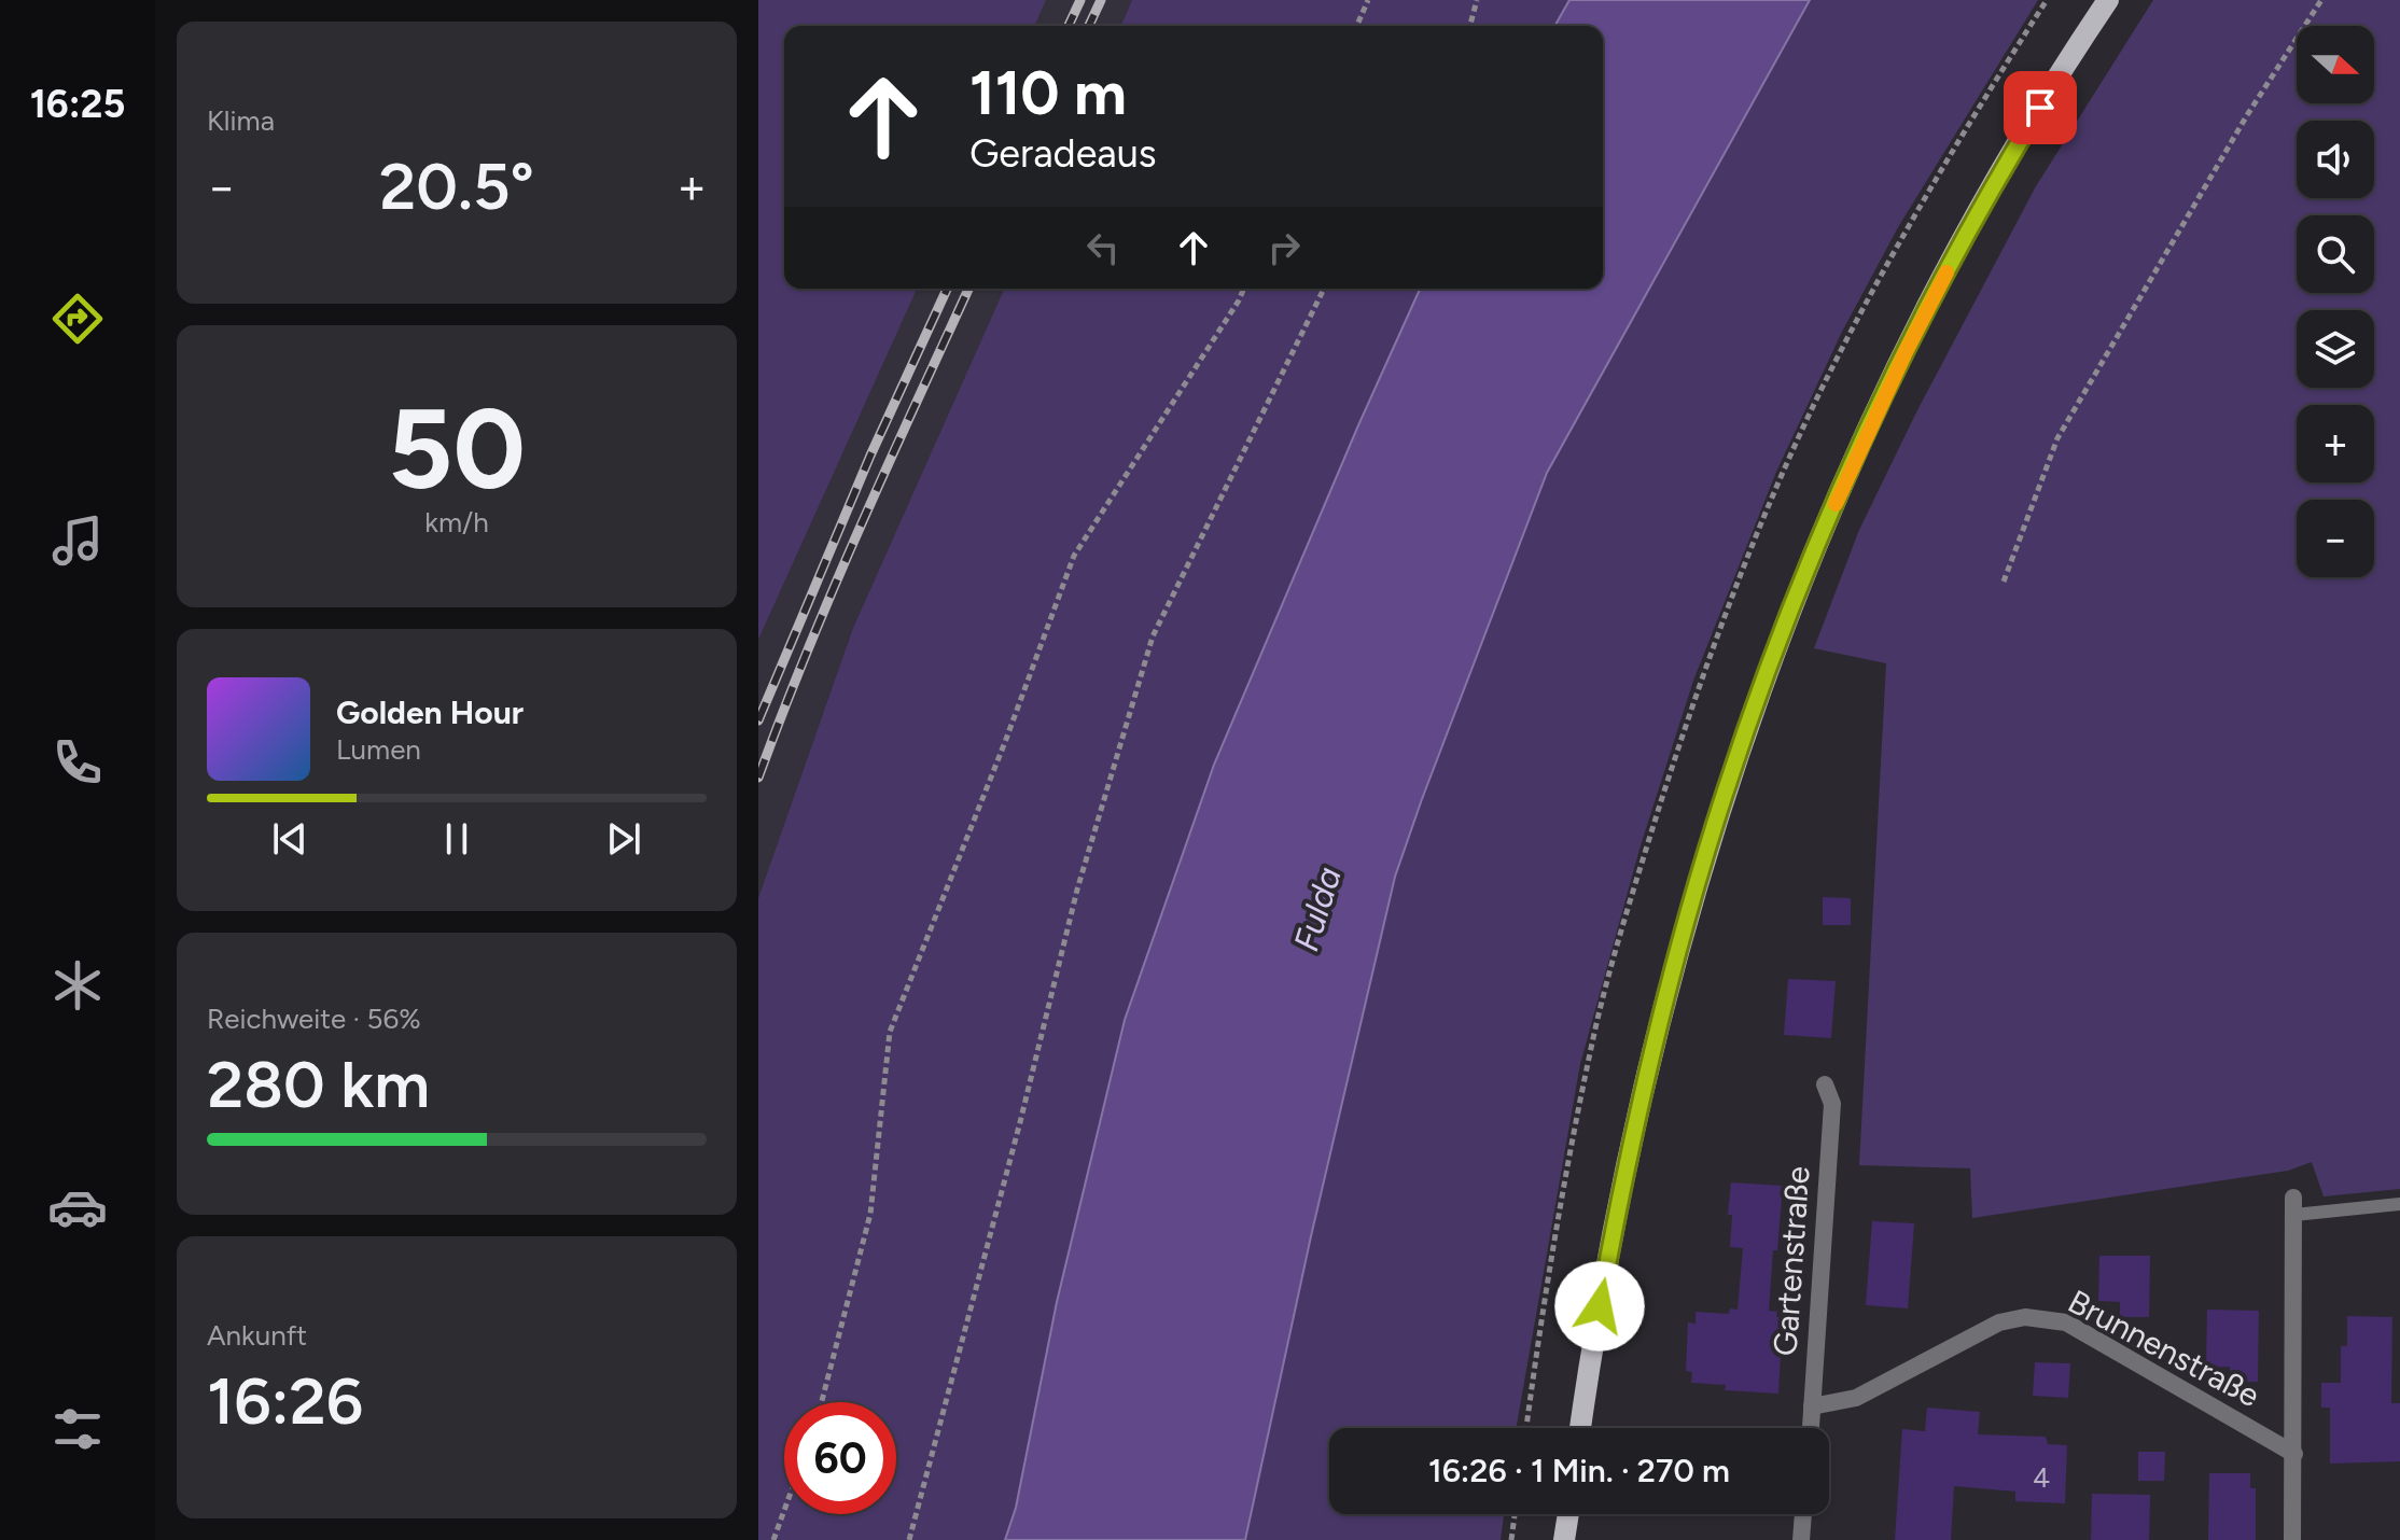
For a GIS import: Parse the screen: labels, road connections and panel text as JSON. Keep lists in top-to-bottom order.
{
  "streets": {
    "street": ["Gartenstraße", "Brunnenstraße"]
  },
  "crossings": [
    ["Gartenstraße", "Brunnenstraße"]
  ],
  "water": ["Fulda"],
  "house_numbers": ["4"],
  "north": "right",
  "page": {
    "tabs": "16:25",
    "tile": [
      "Klima",
      ["50", "km/h"],
      ["Reichweite · 56%", "280 km"],
      ["Ankunft", "16:26"]
    ],
    "map_buttons": ["+", "−"],
    "turn": ["110 m", "Geradeaus"],
    "heat": ["−", "20.5°", "+"],
    "song": ["Golden Hour", "Lumen"],
    "limit": "60",
    "trip": "16:26 · 1 Min. · 270 m"
  }
}
